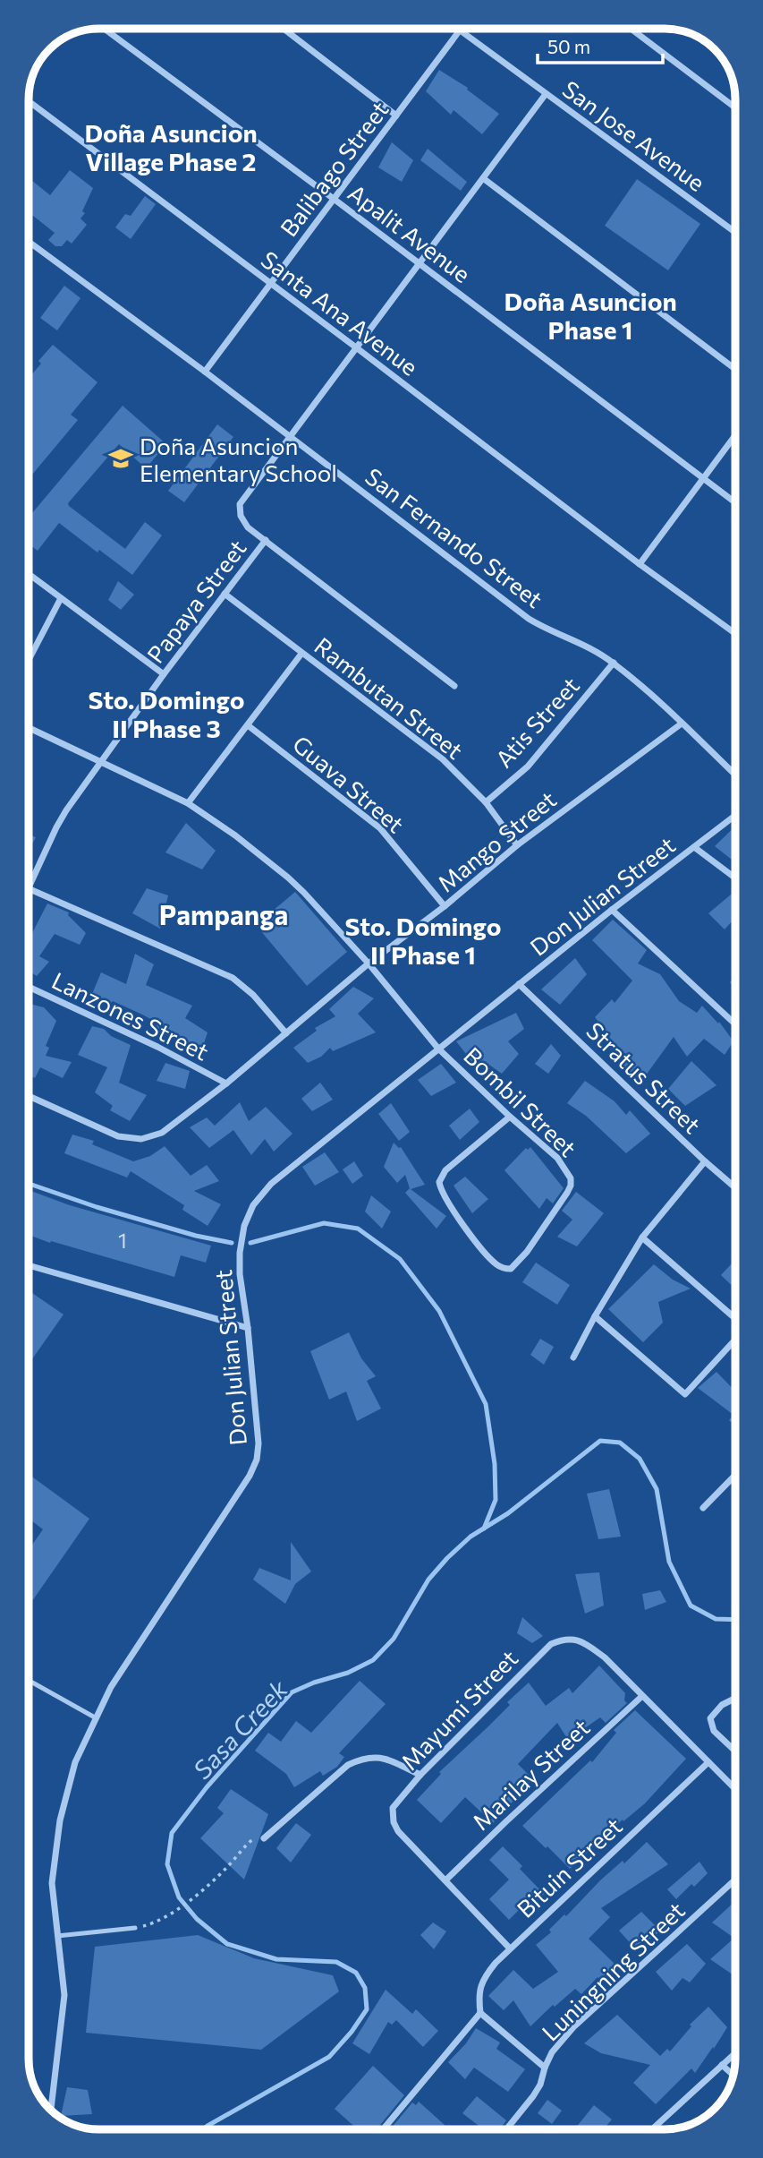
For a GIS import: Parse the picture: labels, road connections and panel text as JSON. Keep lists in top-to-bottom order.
{
  "streets": {
    "street": [
      "San Jose Avenue",
      "Balibago Street",
      "Apalit Avenue",
      "Santa Ana Avenue",
      "San Fernando Street",
      "Papaya Street",
      "Rambutan Street",
      "Atis Street",
      "Guava Street",
      "Mango Street",
      "Don Julian Street",
      "Lanzones Street",
      "Stratus Street",
      "Bombil Street",
      "Mayumi Street",
      "Marilay Street",
      "Bituin Street",
      "Luningning Street"
    ]
  },
  "crossings": [
    ["San Jose Avenue", "Balibago Street"],
    ["Balibago Street", "Apalit Avenue"],
    ["Balibago Street", "Santa Ana Avenue"],
    ["Balibago Street", "San Fernando Street"],
    ["San Fernando Street", "Atis Street"],
    ["San Fernando Street", "Mango Street"],
    ["Papaya Street", "Rambutan Street"],
    ["Papaya Street", "Bombil Street"],
    ["Rambutan Street", "Atis Street"],
    ["Rambutan Street", "Mango Street"],
    ["Guava Street", "Mango Street"],
    ["Mango Street", "Lanzones Street"],
    ["Mango Street", "Bombil Street"],
    ["Don Julian Street", "Stratus Street"],
    ["Don Julian Street", "Bombil Street"],
    ["Mayumi Street", "Marilay Street"]
  ],
  "districts": [
    "Doña Asuncion Village Phase 2",
    "Doña Asuncion Phase 1",
    "Sto. Domingo II Phase 3",
    "Pampanga",
    "Sto. Domingo II Phase 1"
  ],
  "water": ["Sasa Creek"],
  "places": {
    "school or university": ["Doña Asuncion Elementary School"]
  },
  "house_numbers": ["1"],
  "scale_bar": "50 m"
}
